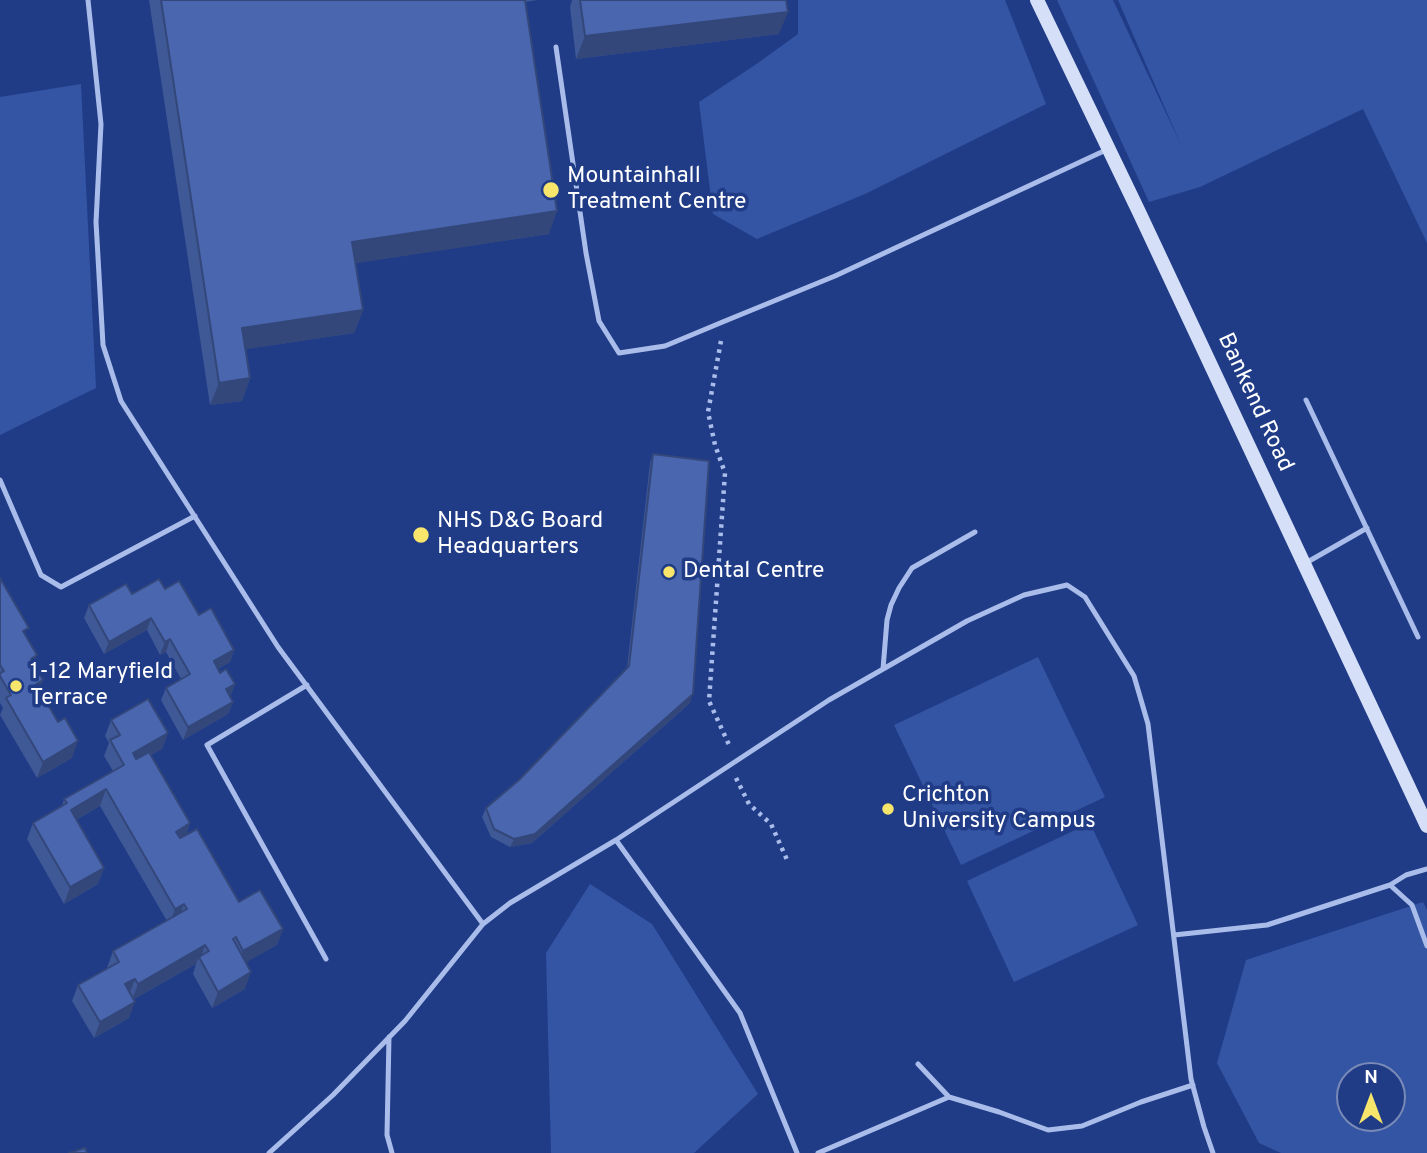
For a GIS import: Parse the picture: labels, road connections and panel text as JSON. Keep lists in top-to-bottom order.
{
  "streets": {
    "street": ["Bankend Road"]
  },
  "places": [
    "Mountainhall Treatment Centre",
    "NHS D&G Board Headquarters",
    "Dental Centre",
    "1-12 Maryfield Terrace",
    "Crichton University Campus"
  ],
  "north": "top"
}
